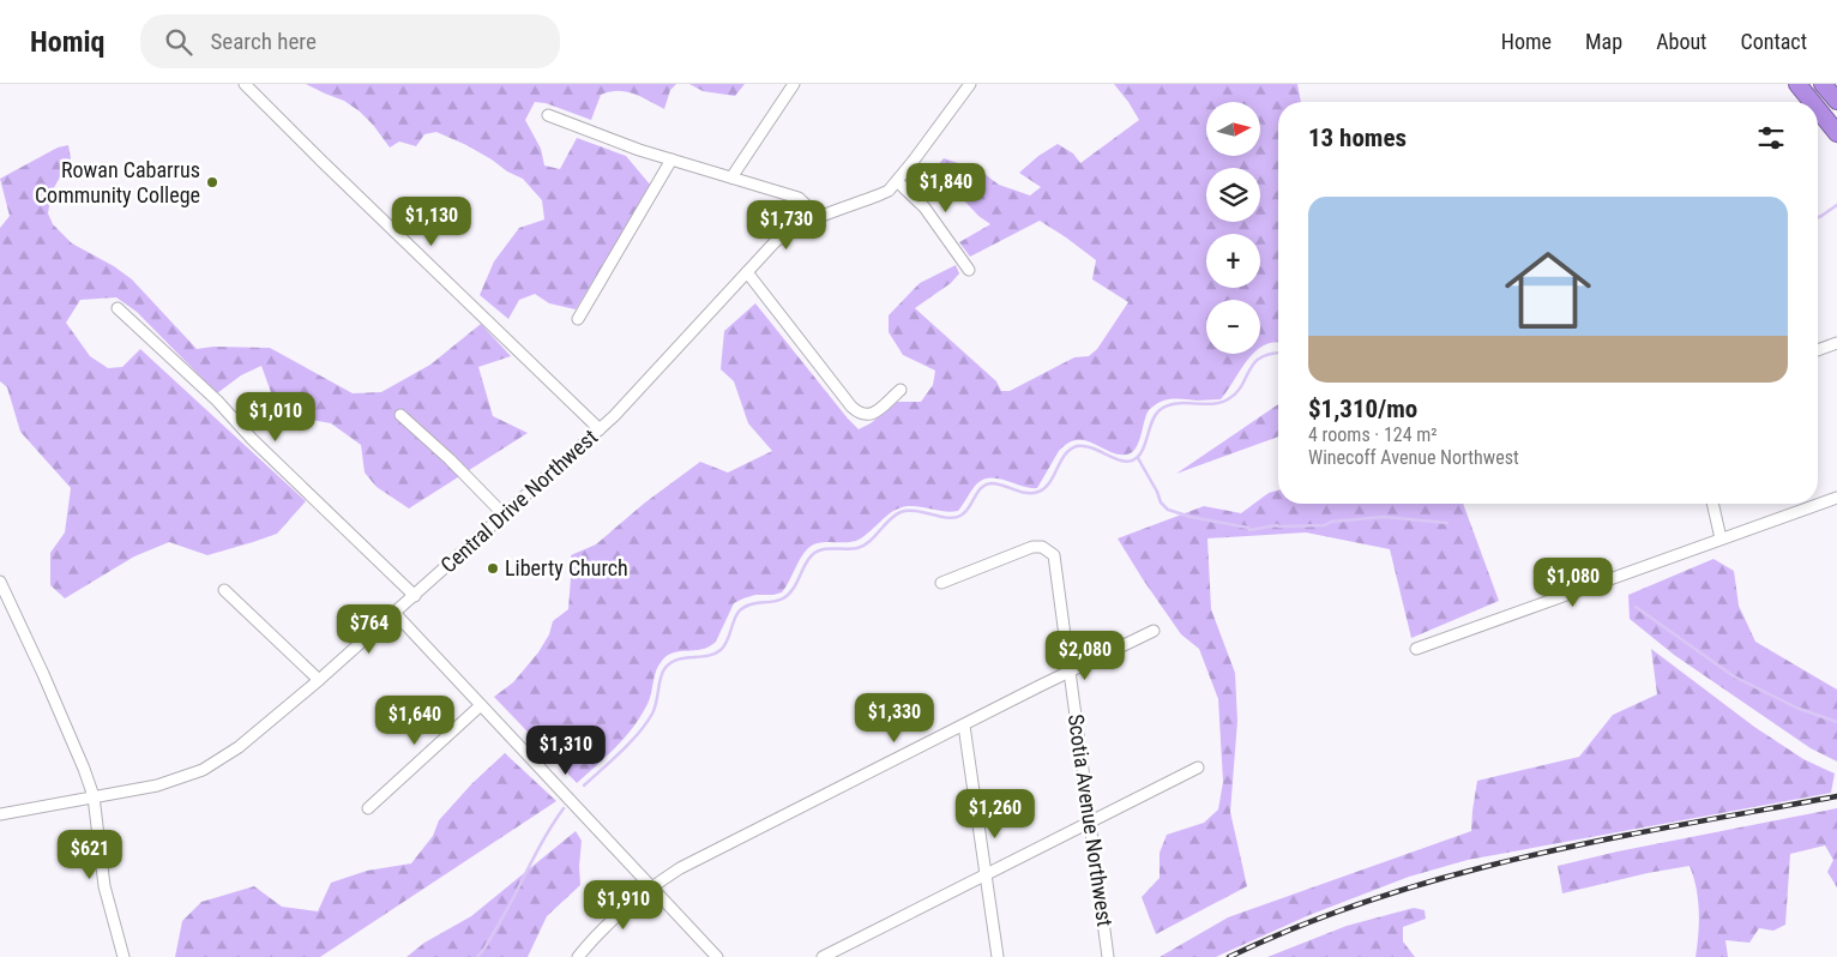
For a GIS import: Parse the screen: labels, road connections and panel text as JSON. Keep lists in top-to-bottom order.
{
  "streets": {
    "street": ["Central Drive Northwest", "Scotia Avenue Northwest"]
  },
  "places": ["Rowan Cabarrus Community College", "Liberty Church"],
  "north": "right",
  "page": {
    "header": "Homiq",
    "search": "Search here",
    "nav": [
      "Home",
      "Map",
      "About",
      "Contact"
    ],
    "map_buttons": ["+", "−"],
    "heading": "13 homes",
    "price": [
      "$1,840",
      "$1,130",
      "$1,730",
      "$1,010",
      "$1,080",
      "$764",
      "$2,080",
      "$1,330",
      "$1,640",
      "$1,310",
      "$1,260",
      "$621",
      "$1,910"
    ],
    "list": [
      {
        "name": "$1,310/mo",
        "note": "4 rooms · 124 m² · Winecoff Avenue Northwest"
      }
    ]
  }
}
